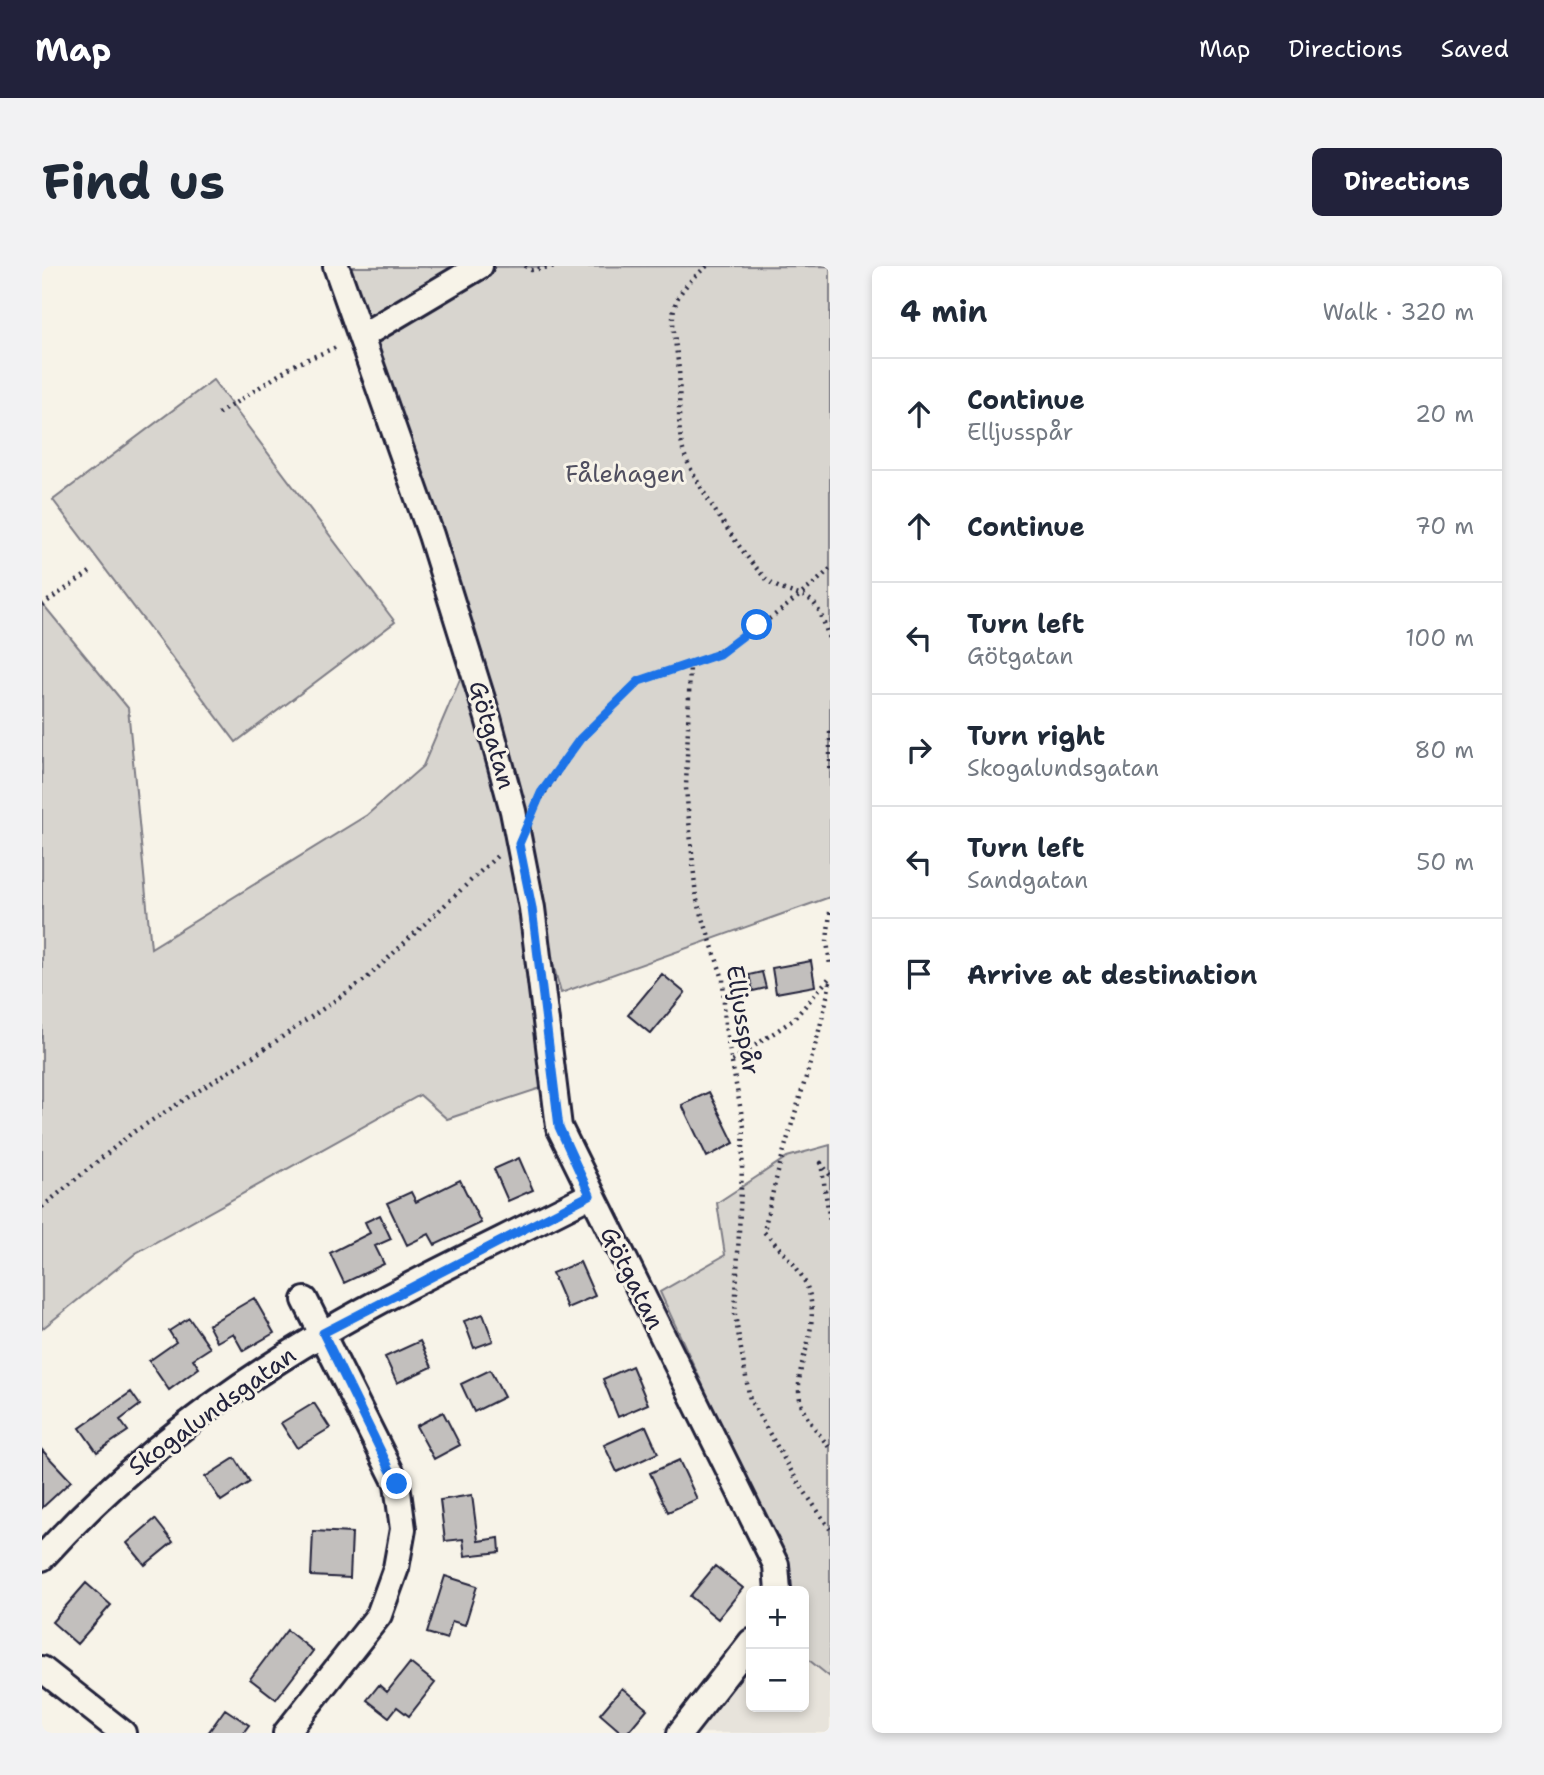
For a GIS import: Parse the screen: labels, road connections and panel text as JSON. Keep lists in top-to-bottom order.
{
  "streets": {
    "street": ["Götgatan", "Skogalundsgatan"],
    "path": ["Elljusspår"]
  },
  "crossings": [
    ["Götgatan", "Skogalundsgatan"]
  ],
  "parks": ["Fålehagen"],
  "page": {
    "header": "Map",
    "nav": ["Map", "Directions", "Saved"],
    "buttons": "Directions",
    "title": "Find us",
    "heading": ["4 min", "Walk · 320 m"],
    "list": [
      ["Continue", "Elljusspår", "20 m"],
      ["Continue", "70 m"],
      ["Turn left", "Götgatan", "100 m"],
      ["Turn right", "Skogalundsgatan", "80 m"],
      ["Turn left", "Sandgatan", "50 m"],
      "Arrive at destination"
    ],
    "map_buttons": ["+", "−"]
  }
}
